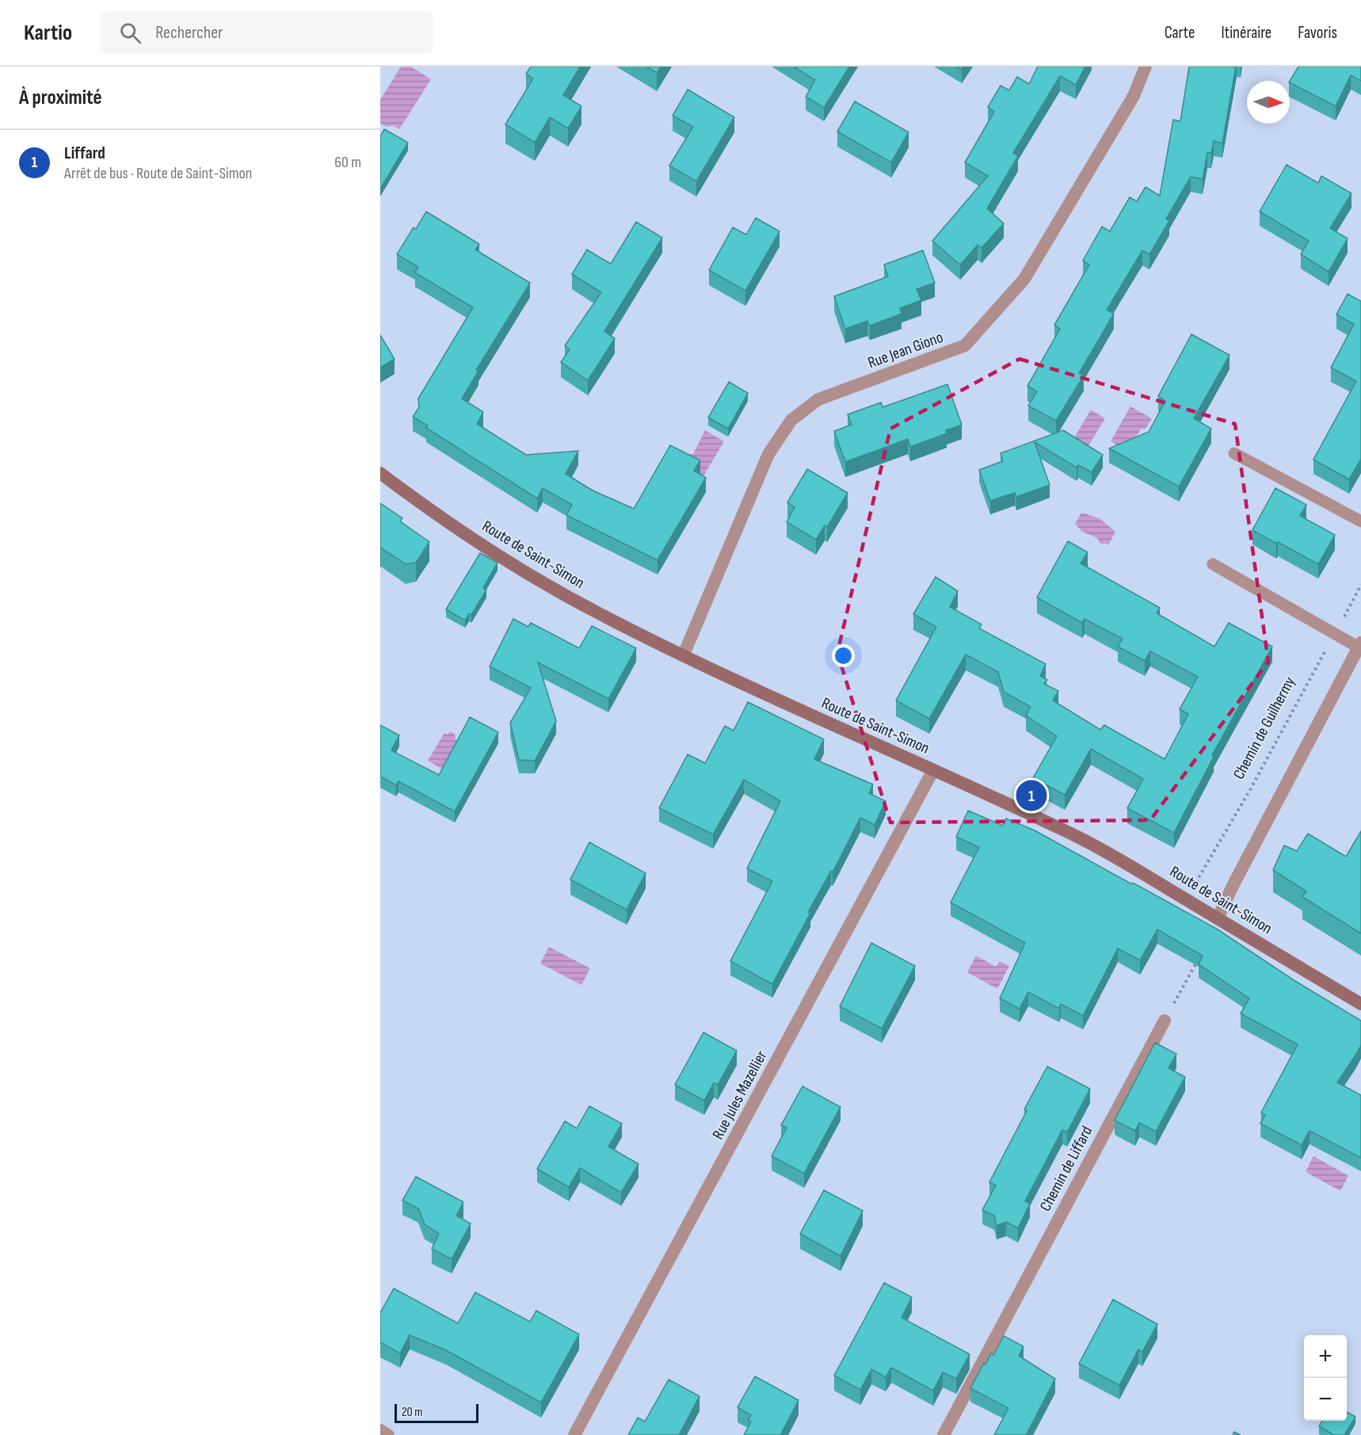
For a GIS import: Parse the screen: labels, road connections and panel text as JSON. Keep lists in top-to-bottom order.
{
  "streets": {
    "main road": ["Route de Saint-Simon"],
    "street": ["Rue Jean Giono", "Rue Jules Mazellier", "Chemin de Liffard"],
    "path": ["Chemin de Guilhermy"]
  },
  "crossings": [
    ["Rue Jean Giono", "Route de Saint-Simon"],
    ["Route de Saint-Simon", "Rue Jules Mazellier"]
  ],
  "scale_bar": "20 m",
  "north": "right",
  "page": {
    "header": "Kartio",
    "search": "Rechercher",
    "nav": ["Carte", "Itinéraire", "Favoris"],
    "heading": "À proximité",
    "list": [
      {
        "mark": "1",
        "name": "Liffard",
        "note": "Arrêt de bus · Route de Saint-Simon",
        "value": "60 m"
      }
    ],
    "pins": "1",
    "map_buttons": ["+", "−"],
    "scale": "20 m"
  }
}
